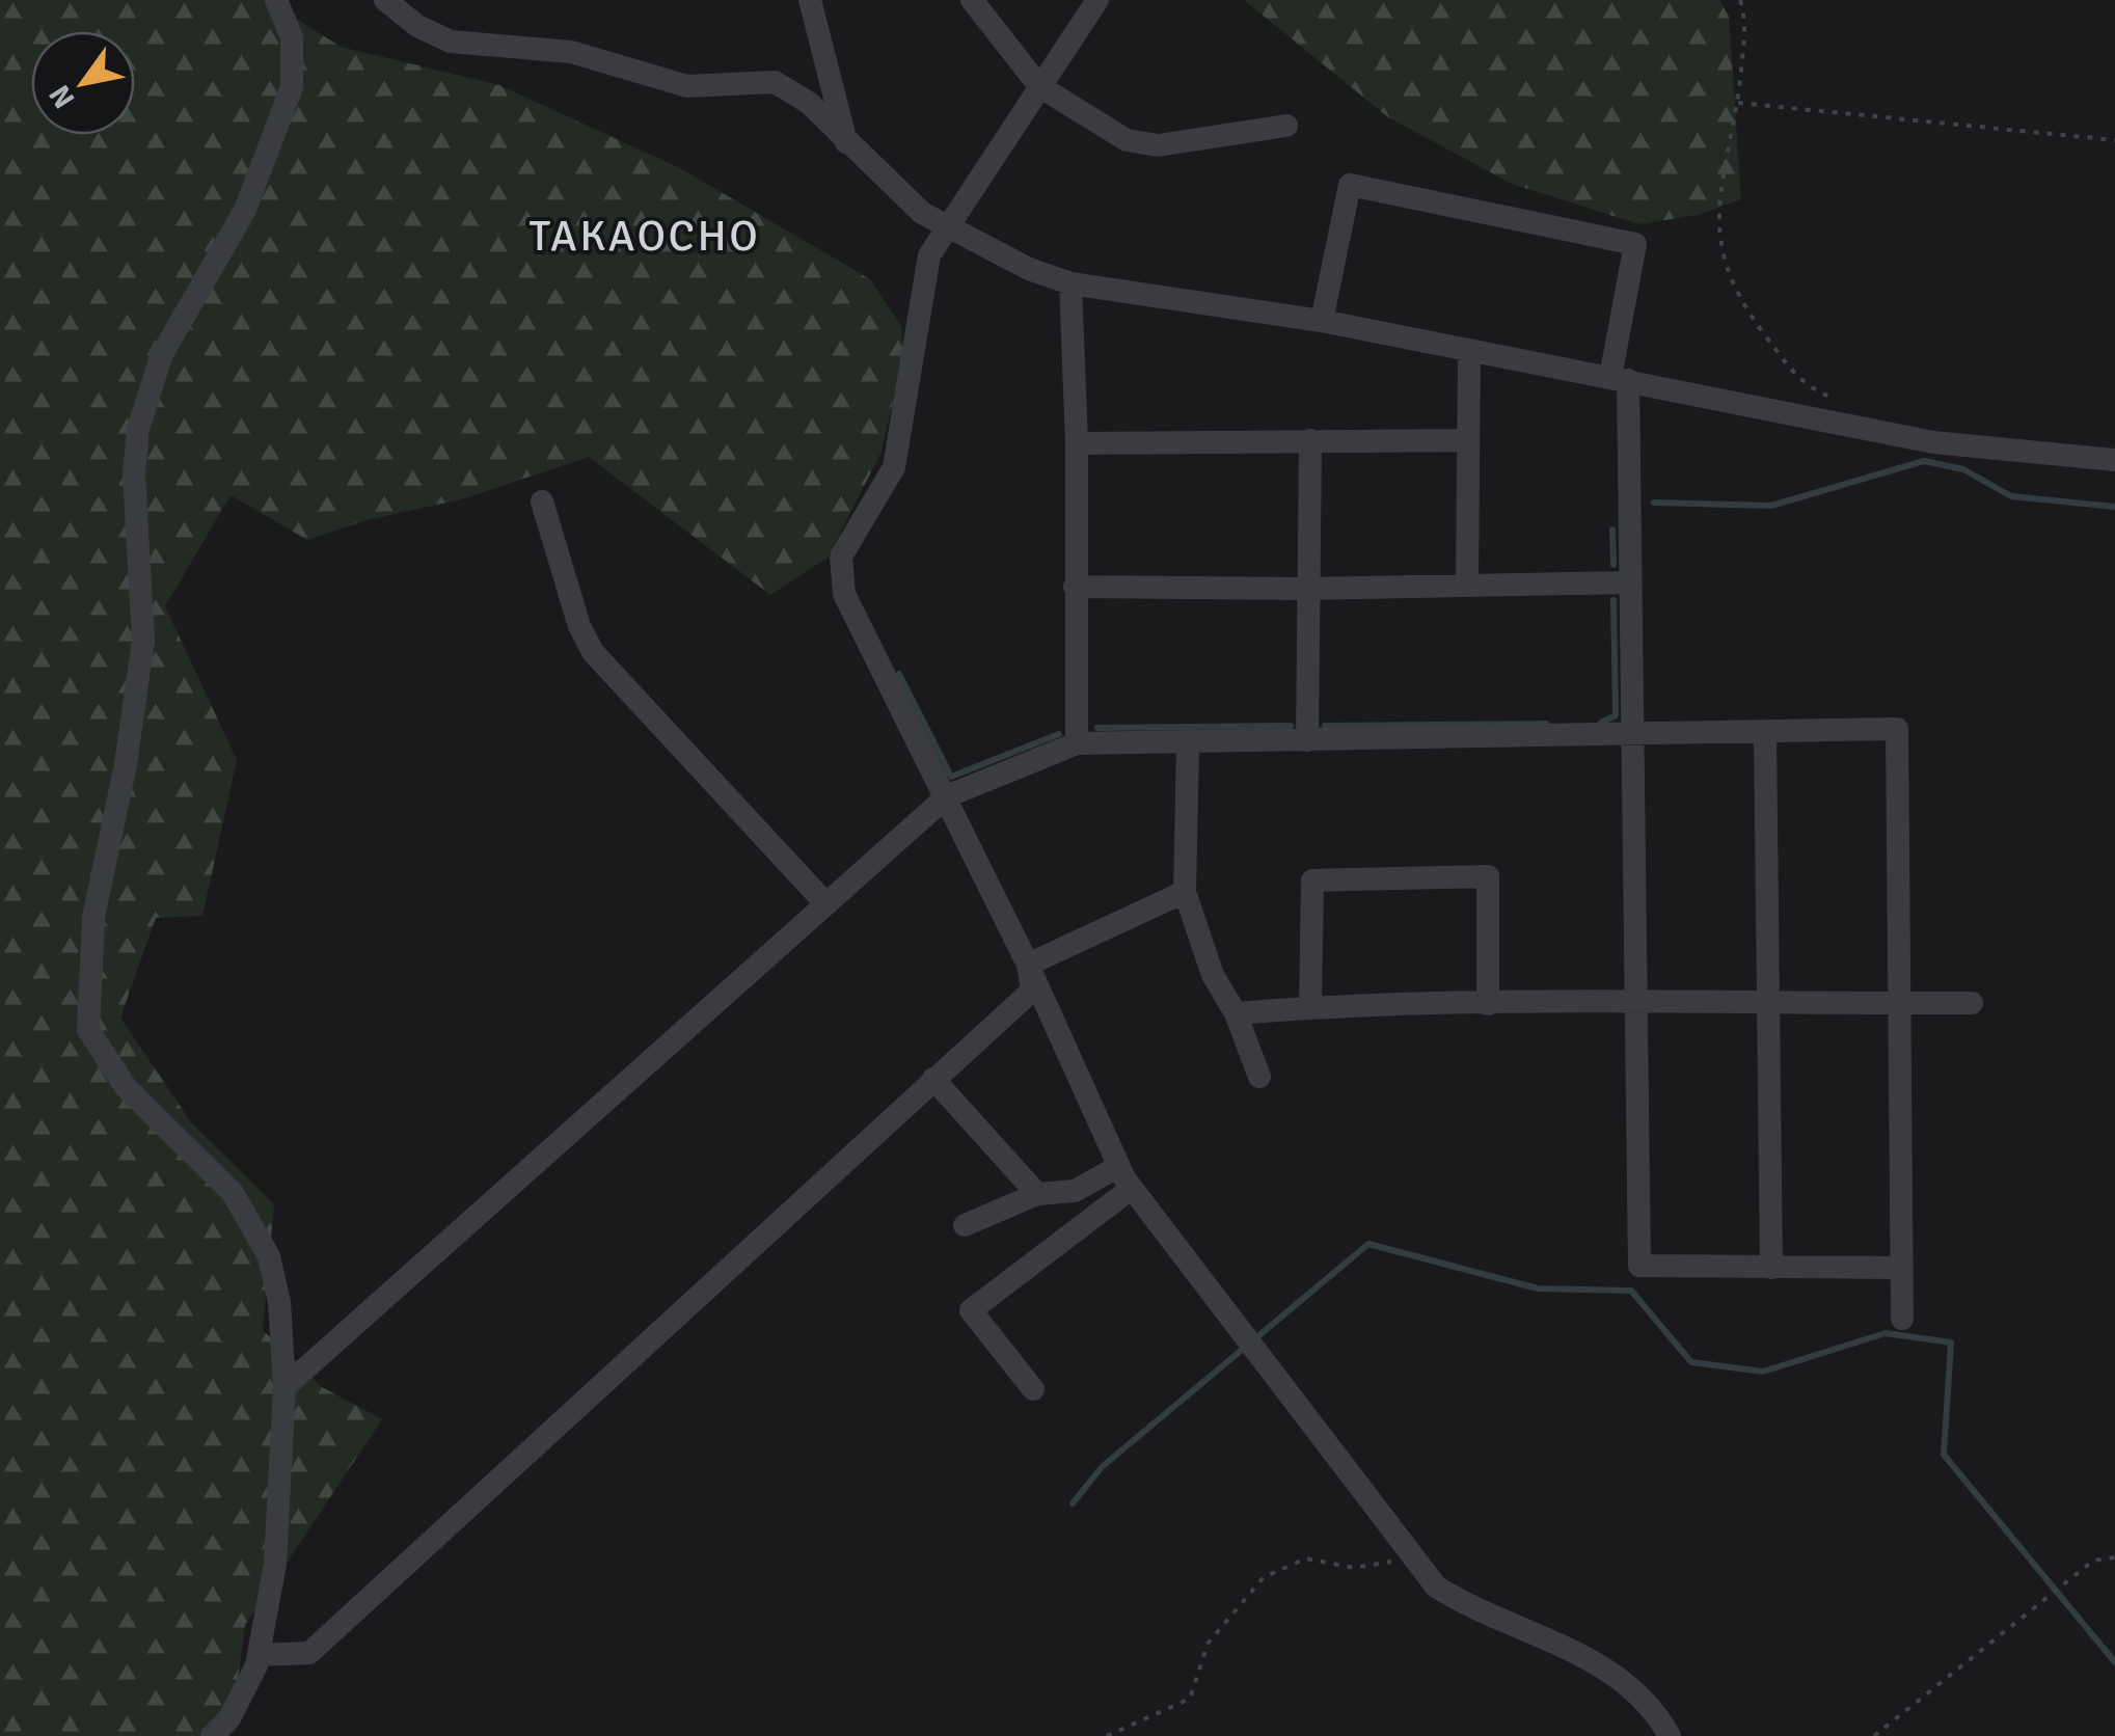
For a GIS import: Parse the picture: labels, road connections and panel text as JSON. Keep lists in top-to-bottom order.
{
  "districts": ["TAKAOCHO"],
  "north": "bottom left"
}
